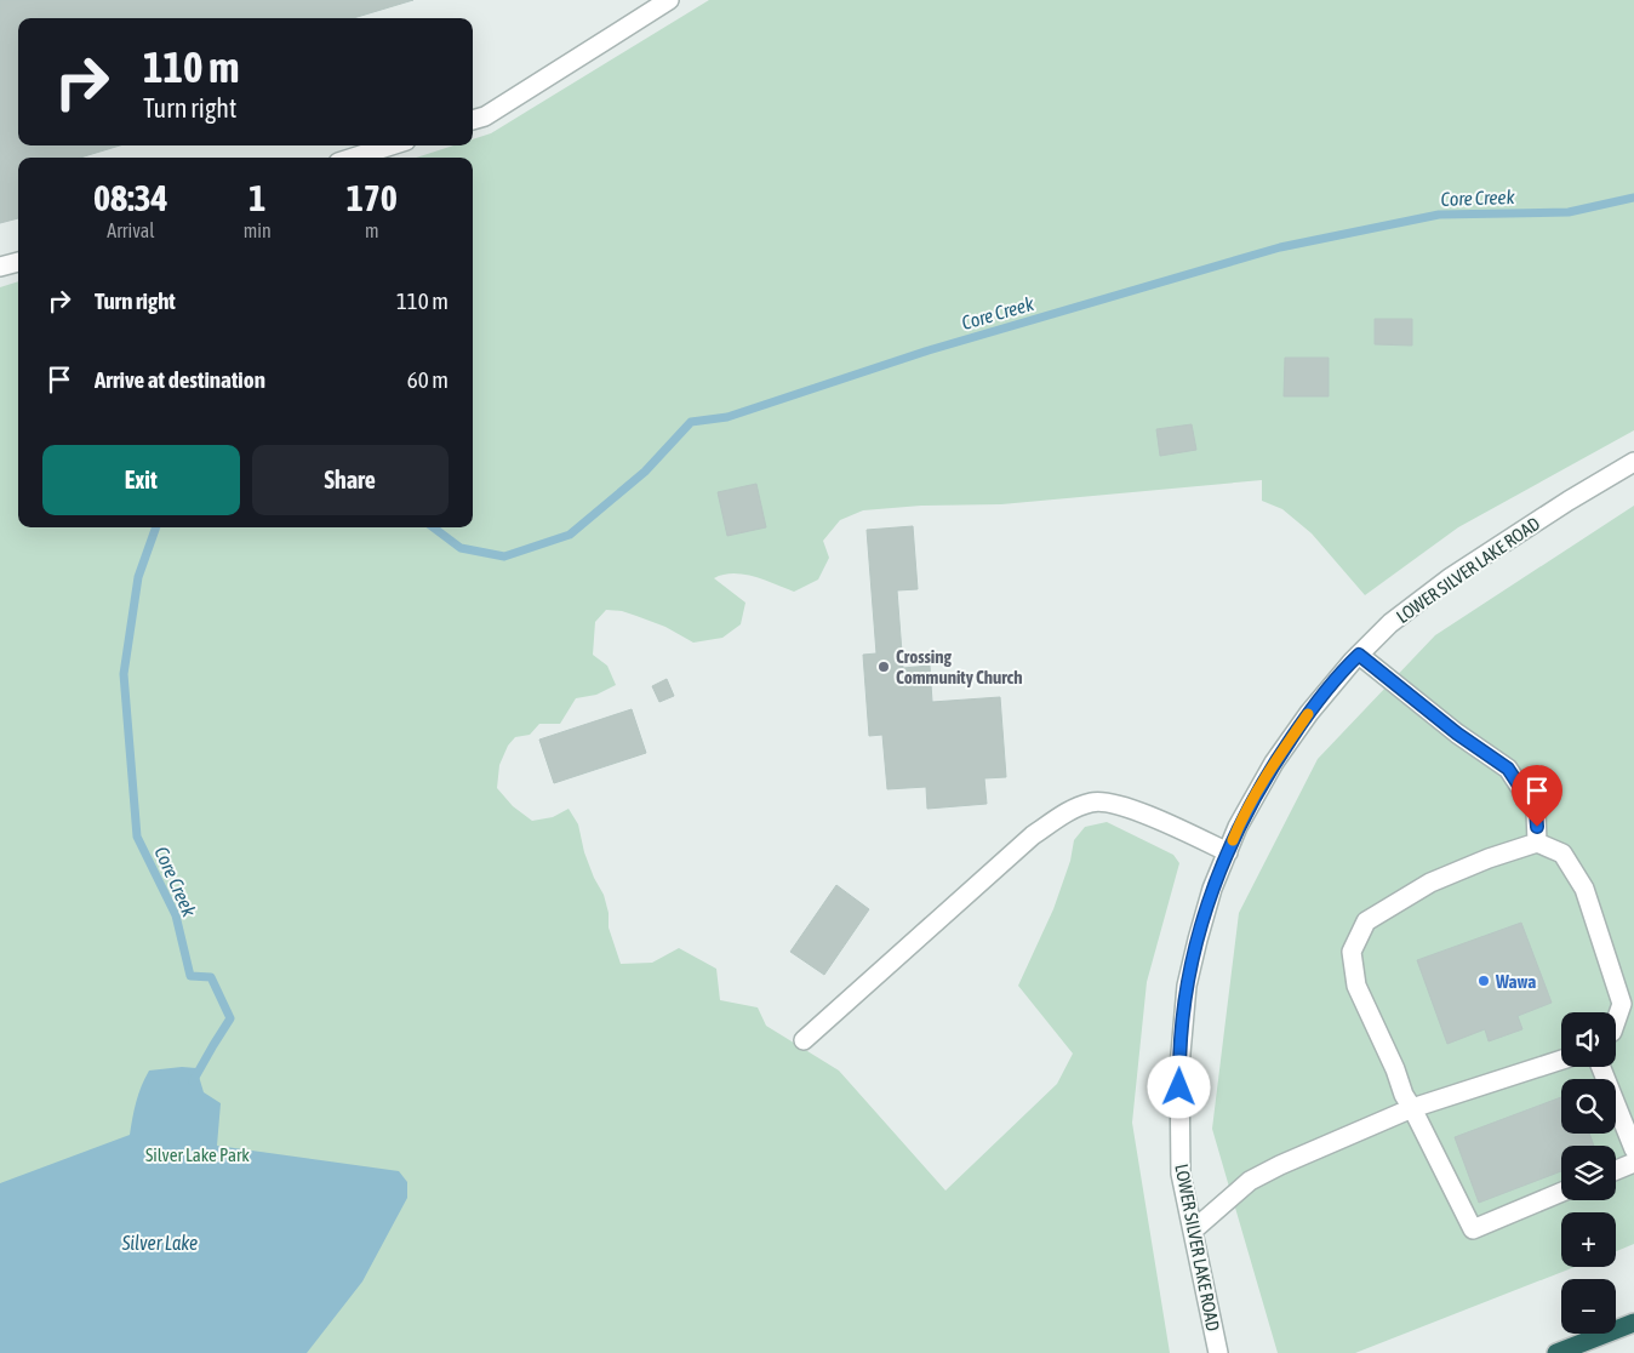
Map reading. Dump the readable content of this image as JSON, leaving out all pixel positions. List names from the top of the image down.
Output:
{
  "streets": {
    "street": ["LOWER SILVER LAKE ROAD"]
  },
  "water": ["Core Creek", "Silver Lake"],
  "parks": ["Silver Lake Park"],
  "places": ["Crossing Community Church", "Wawa"],
  "page": {
    "turn": ["110 m", "Turn right"],
    "eta": [
      "08:34",
      "Arrival",
      "1",
      "min",
      "170",
      "m"
    ],
    "list": [
      {
        "name": "Turn right",
        "value": "110 m"
      },
      {
        "name": "Arrive at destination",
        "value": "60 m"
      }
    ],
    "buttons": ["Exit", "Share"],
    "map_buttons": ["+", "−"]
  }
}
